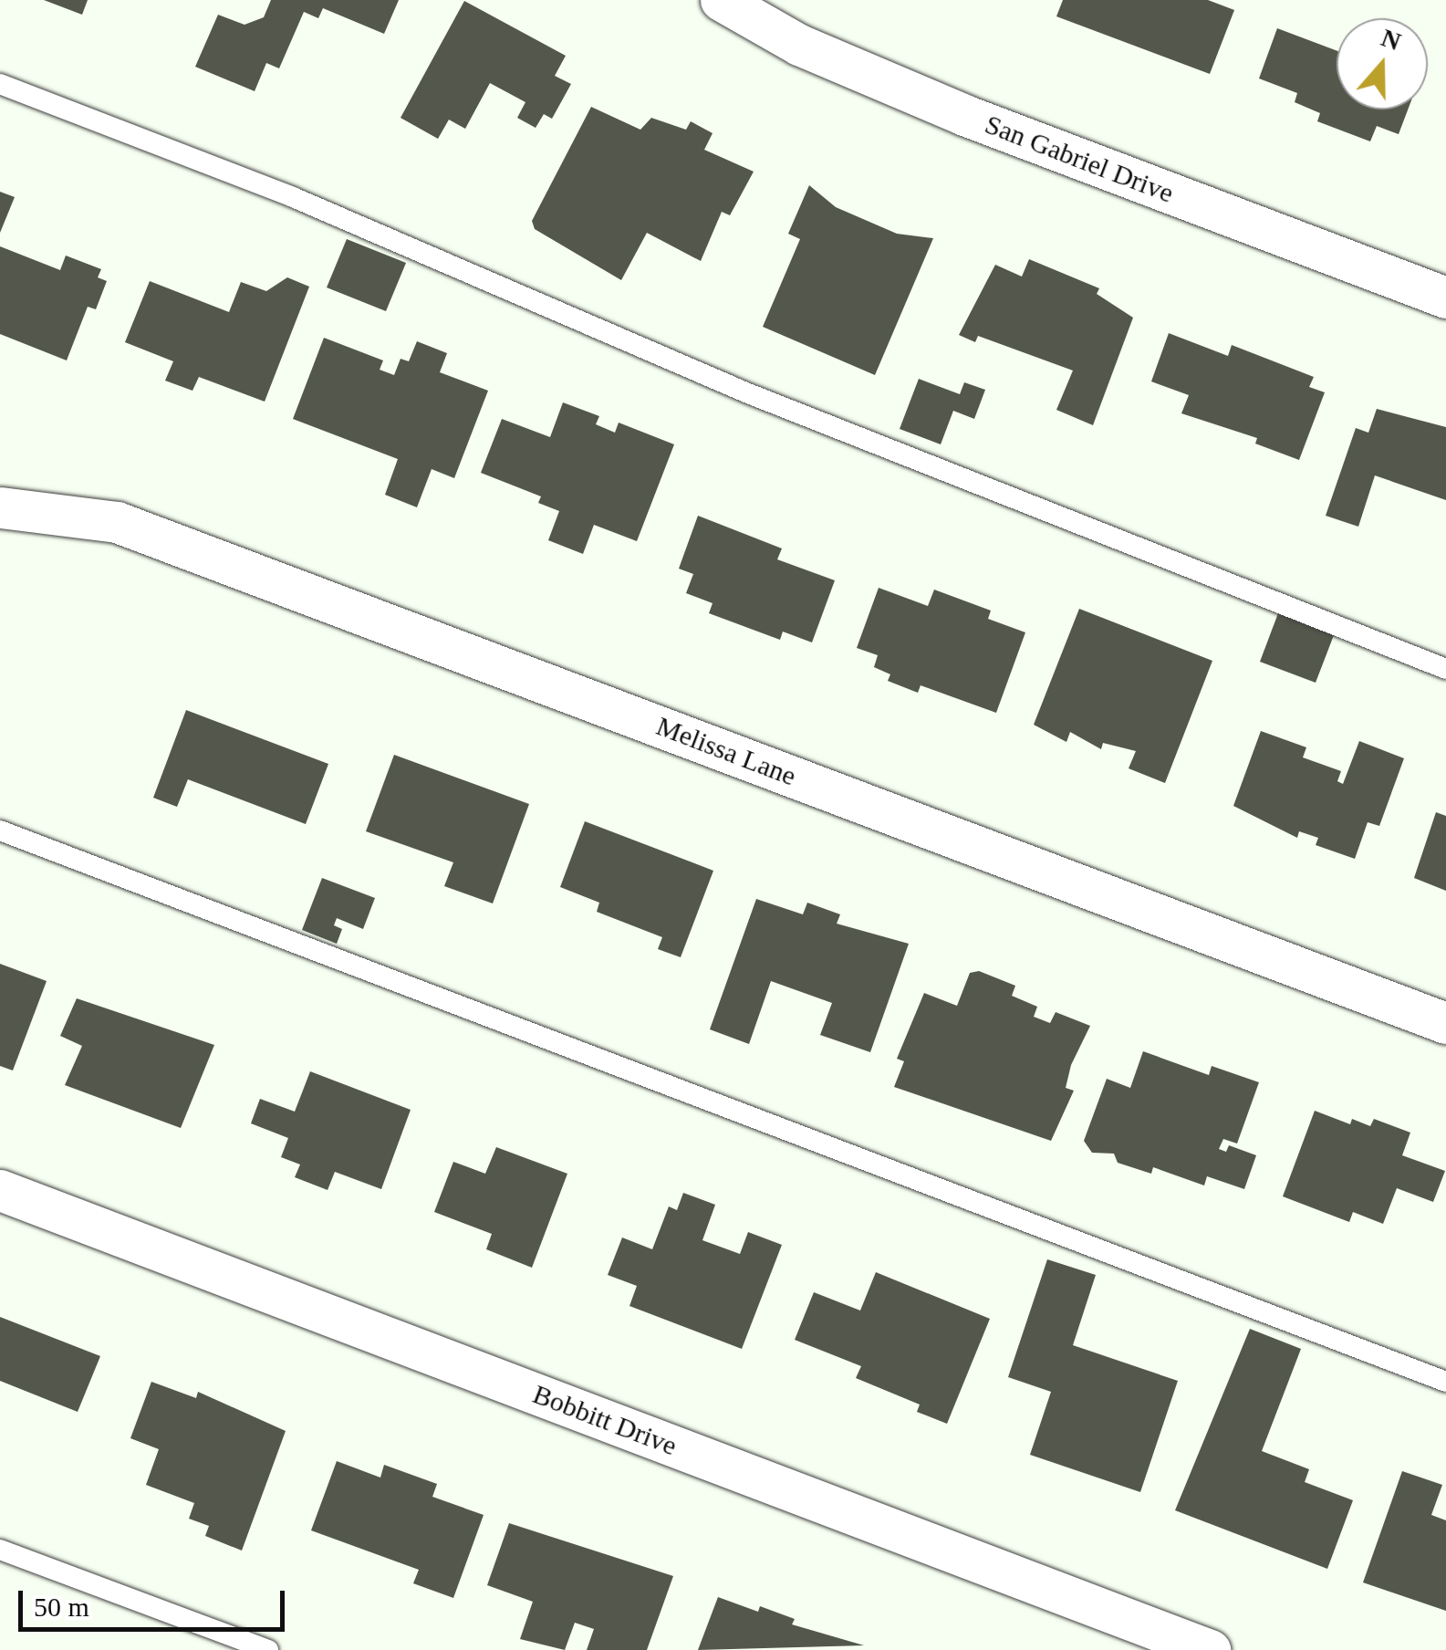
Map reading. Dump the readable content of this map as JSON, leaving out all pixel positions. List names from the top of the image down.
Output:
{
  "streets": {
    "street": ["San Gabriel Drive", "Melissa Lane", "Bobbitt Drive"]
  },
  "scale_bar": "50 m",
  "north": "top"
}
